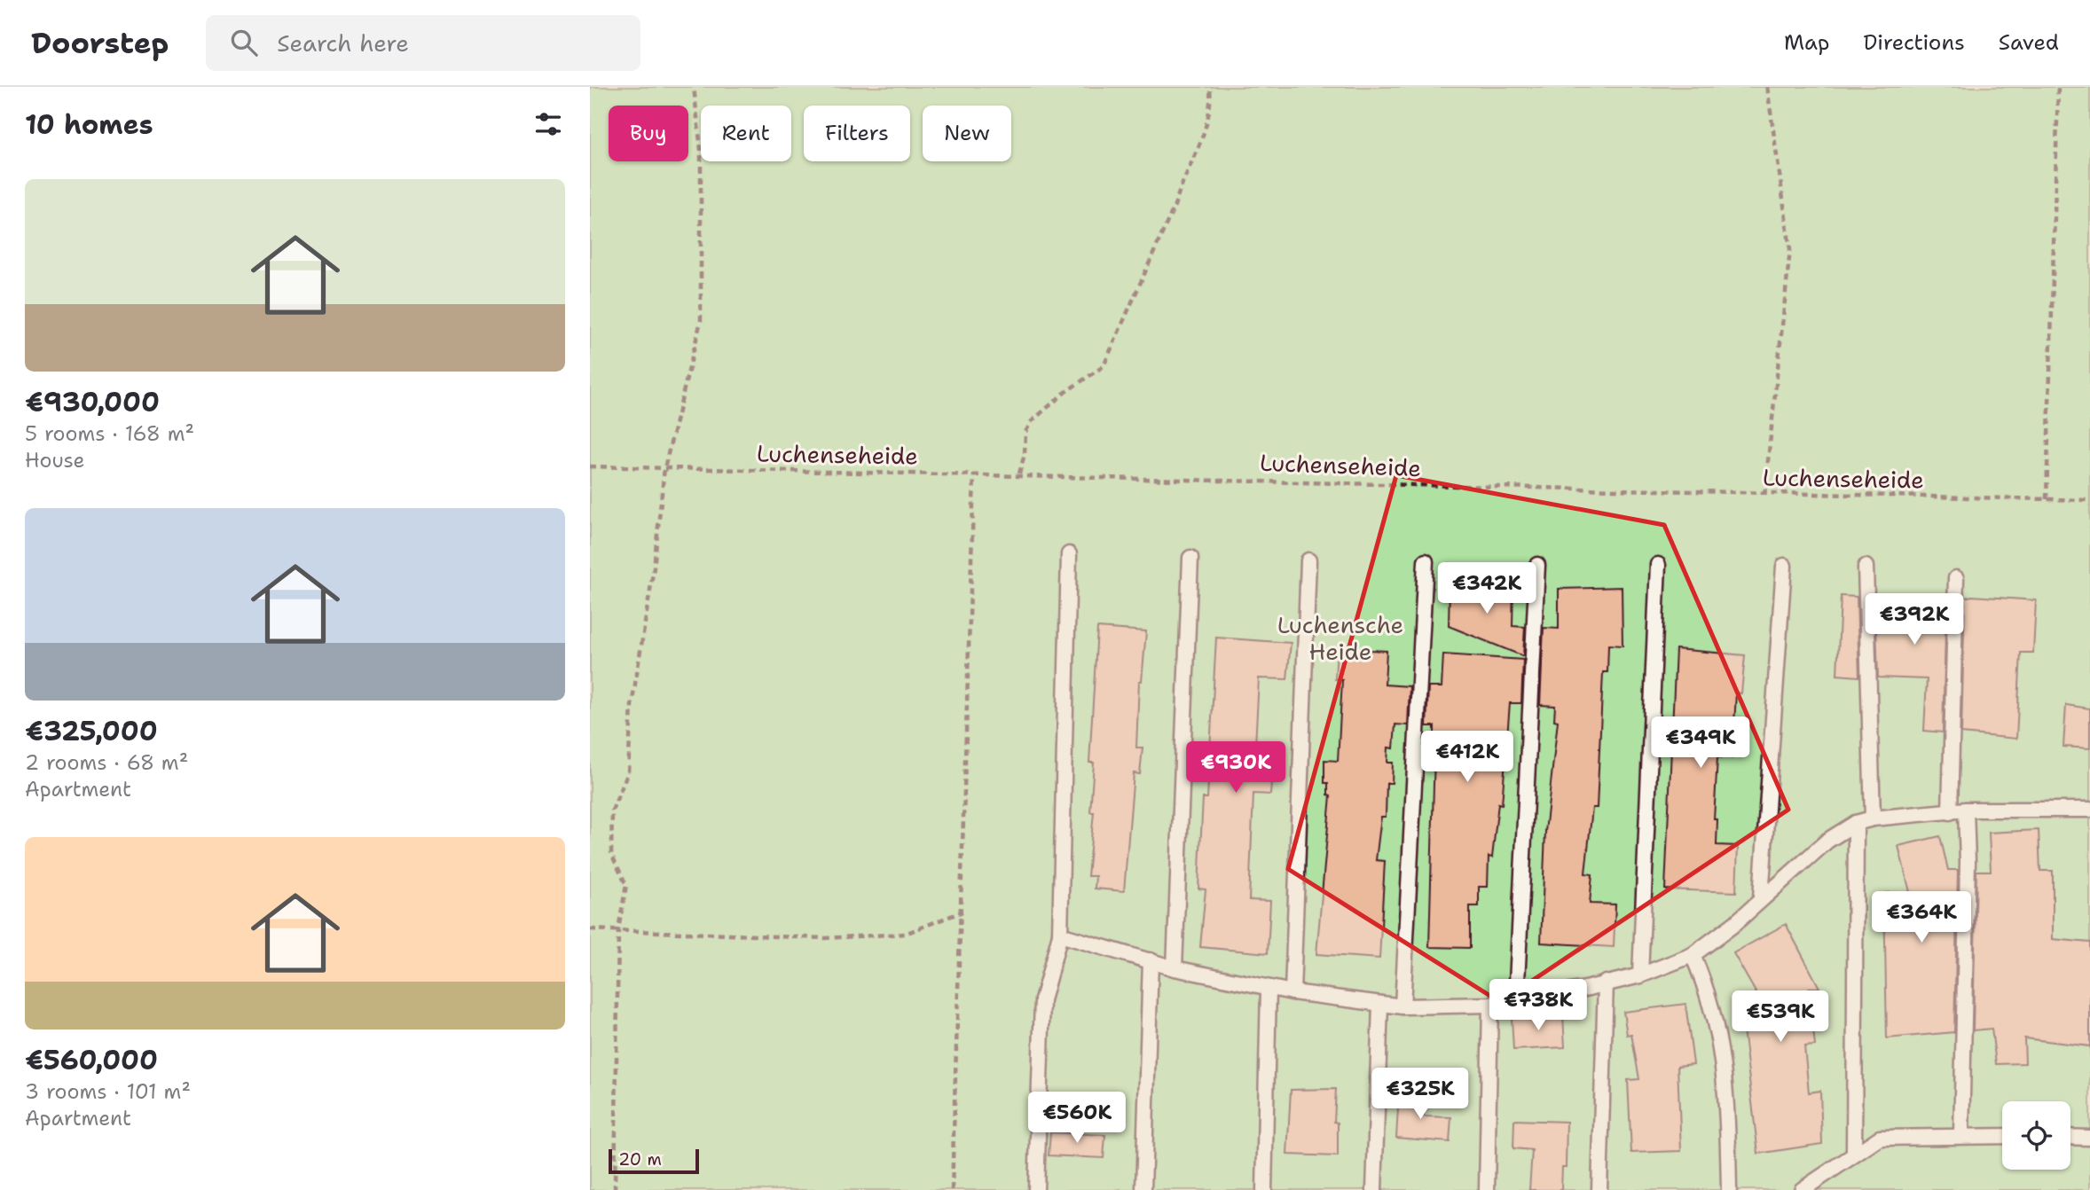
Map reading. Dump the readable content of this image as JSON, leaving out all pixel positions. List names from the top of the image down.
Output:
{
  "streets": {
    "path": ["Luchenseheide"]
  },
  "parks": ["Luchensche Heide"],
  "scale_bar": "20 m",
  "page": {
    "header": "Doorstep",
    "search": "Search here",
    "nav": ["Map", "Directions", "Saved"],
    "heading": "10 homes",
    "chip": [
      "Buy",
      "Rent",
      "Filters",
      "New"
    ],
    "list": [
      {
        "name": "€930,000",
        "note": "5 rooms · 168 m² · House"
      },
      {
        "name": "€325,000",
        "note": "2 rooms · 68 m² · Apartment"
      },
      {
        "name": "€560,000",
        "note": "3 rooms · 101 m² · Apartment"
      }
    ],
    "price": [
      "€342K",
      "€392K",
      "€349K",
      "€412K",
      "€930K",
      "€364K",
      "€738K",
      "€539K",
      "€325K",
      "€560K"
    ],
    "scale": "20 m"
  }
}
